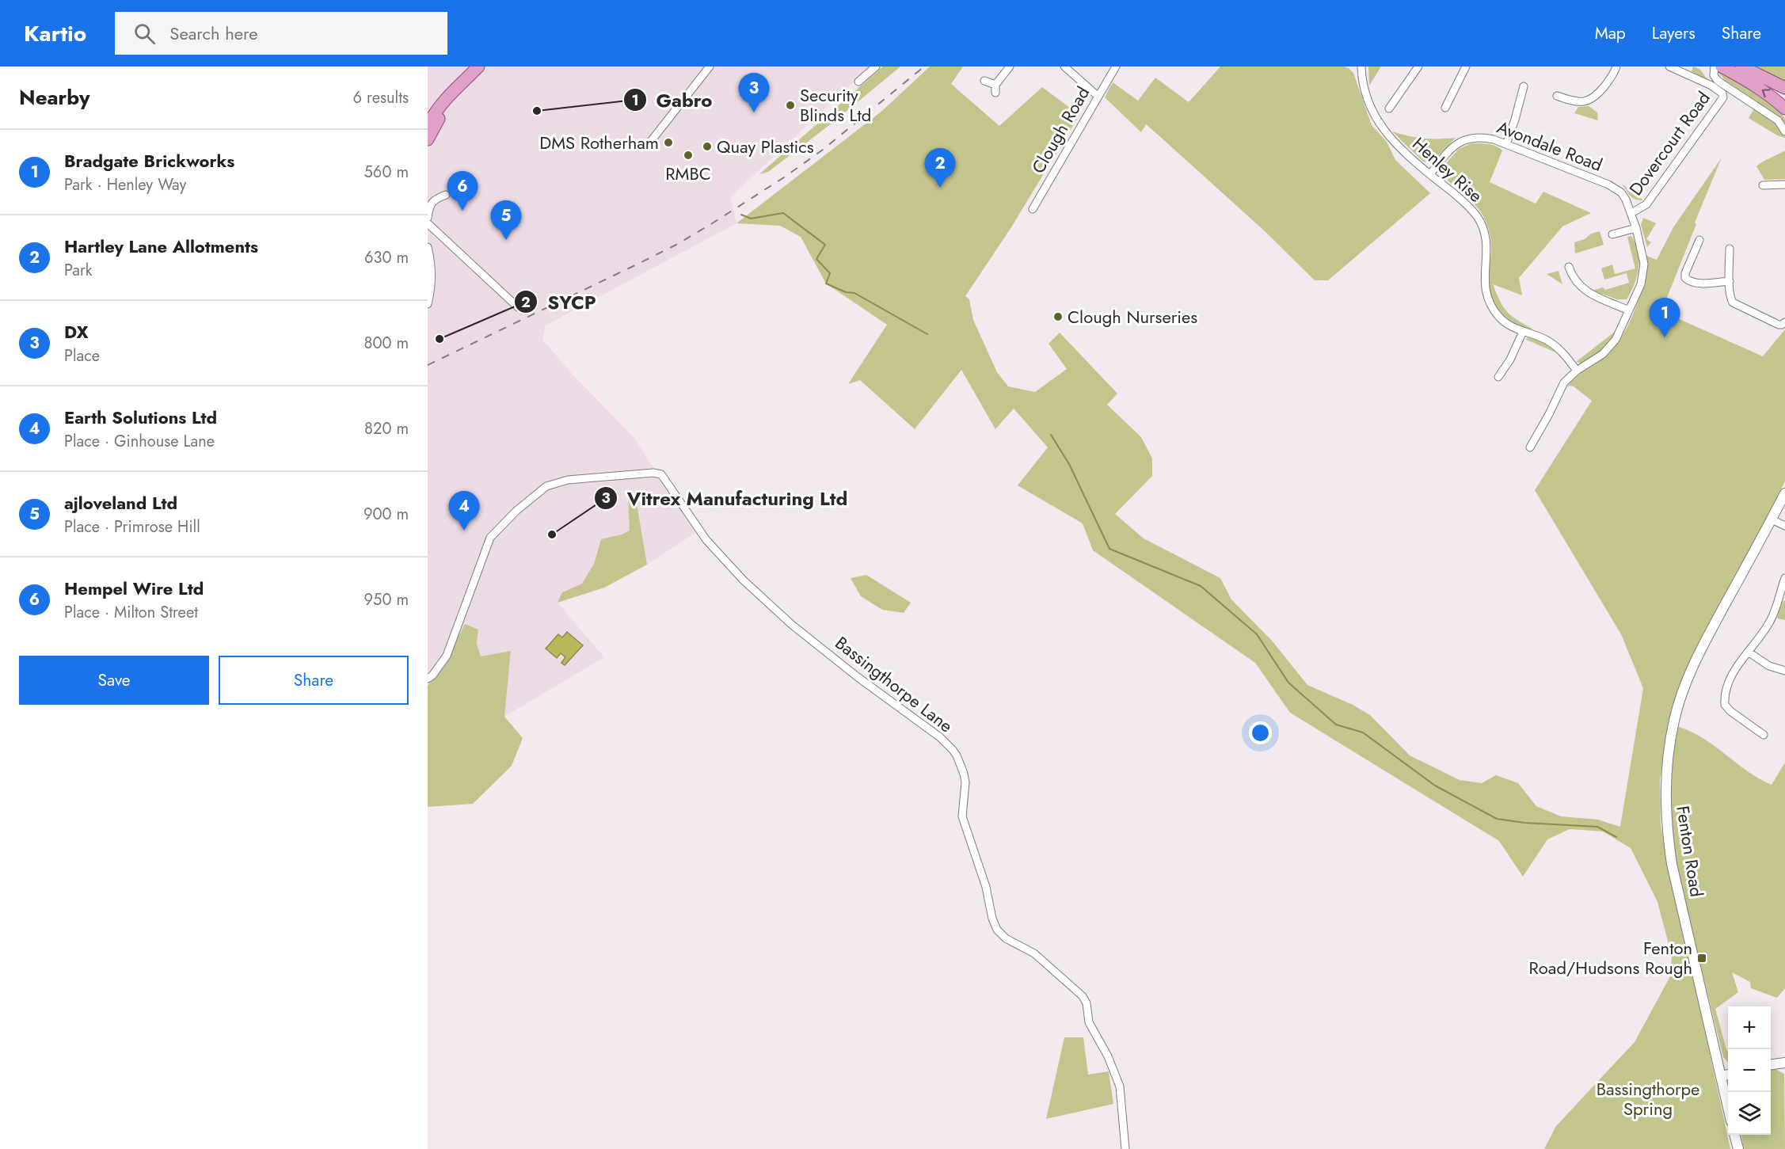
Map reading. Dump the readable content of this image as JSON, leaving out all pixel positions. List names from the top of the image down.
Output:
{
  "streets": {
    "street": [
      "Clough Road",
      "Dovercourt Road",
      "Avondale Road",
      "Henley Rise",
      "Bassingthorpe Lane",
      "Fenton Road"
    ]
  },
  "crossings": [
    ["Dovercourt Road", "Avondale Road"],
    ["Avondale Road", "Henley Rise"]
  ],
  "parks": ["Bassingthorpe Spring"],
  "places": {
    "other": [
      "Security Blinds Ltd",
      "Gabro",
      "DMS Rotherham",
      "Quay Plastics",
      "RMBC",
      "Clough Nurseries",
      "SYCP",
      "Vitrex Manufacturing Ltd"
    ],
    "transit": ["Fenton Road/Hudsons Rough"]
  },
  "page": {
    "header": "Kartio",
    "search": "Search here",
    "nav": ["Map", "Layers", "Share"],
    "heading": ["Nearby", "6 results"],
    "pins": [
      "3",
      "2",
      "6",
      "5",
      "1",
      "4"
    ],
    "list": [
      {
        "mark": "1",
        "name": "Bradgate Brickworks",
        "note": "Park · Henley Way",
        "value": "560 m"
      },
      {
        "mark": "2",
        "name": "Hartley Lane Allotments",
        "note": "Park",
        "value": "630 m"
      },
      {
        "mark": "3",
        "name": "DX",
        "note": "Place",
        "value": "800 m"
      },
      {
        "mark": "4",
        "name": "Earth Solutions Ltd",
        "note": "Place · Ginhouse Lane",
        "value": "820 m"
      },
      {
        "mark": "5",
        "name": "ajloveland Ltd",
        "note": "Place · Primrose Hill",
        "value": "900 m"
      },
      {
        "mark": "6",
        "name": "Hempel Wire Ltd",
        "note": "Place · Milton Street",
        "value": "950 m"
      }
    ],
    "buttons": ["Save", "Share"],
    "map_buttons": ["+", "−"]
  }
}
